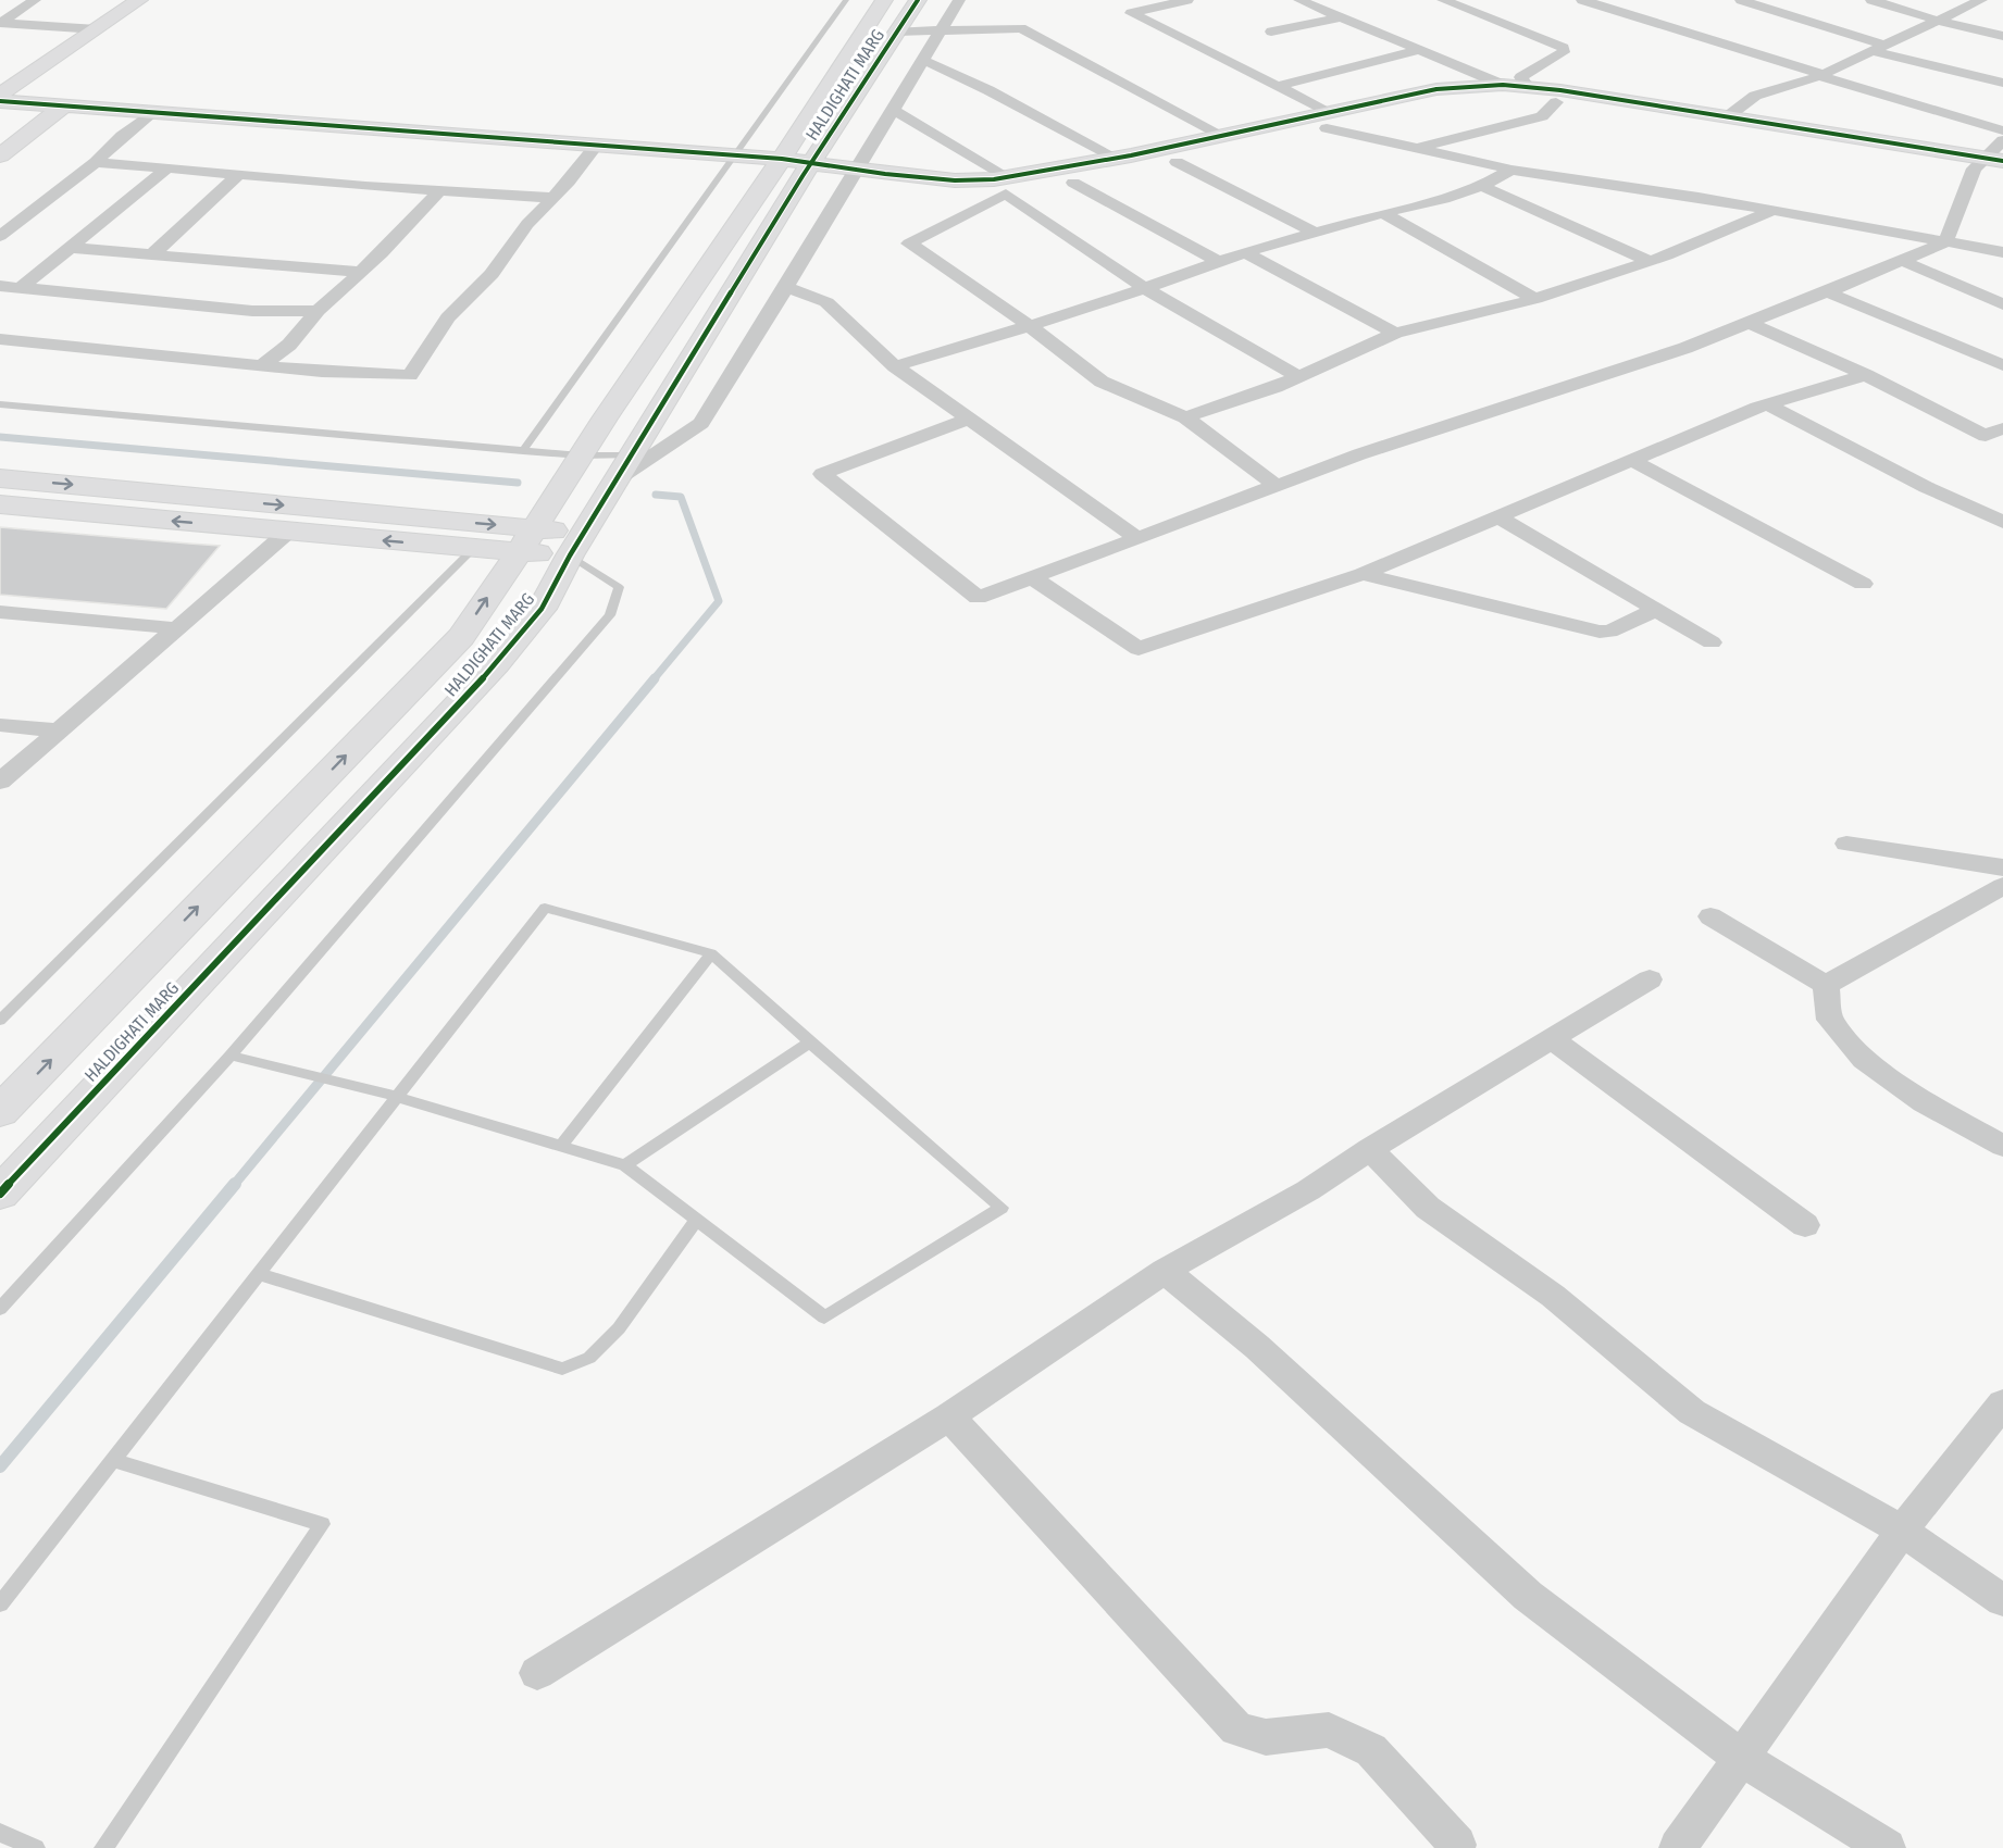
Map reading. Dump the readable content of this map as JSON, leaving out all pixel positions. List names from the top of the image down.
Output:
{
  "streets": {
    "street": ["HALDIGHATI MARG"]
  }
}
